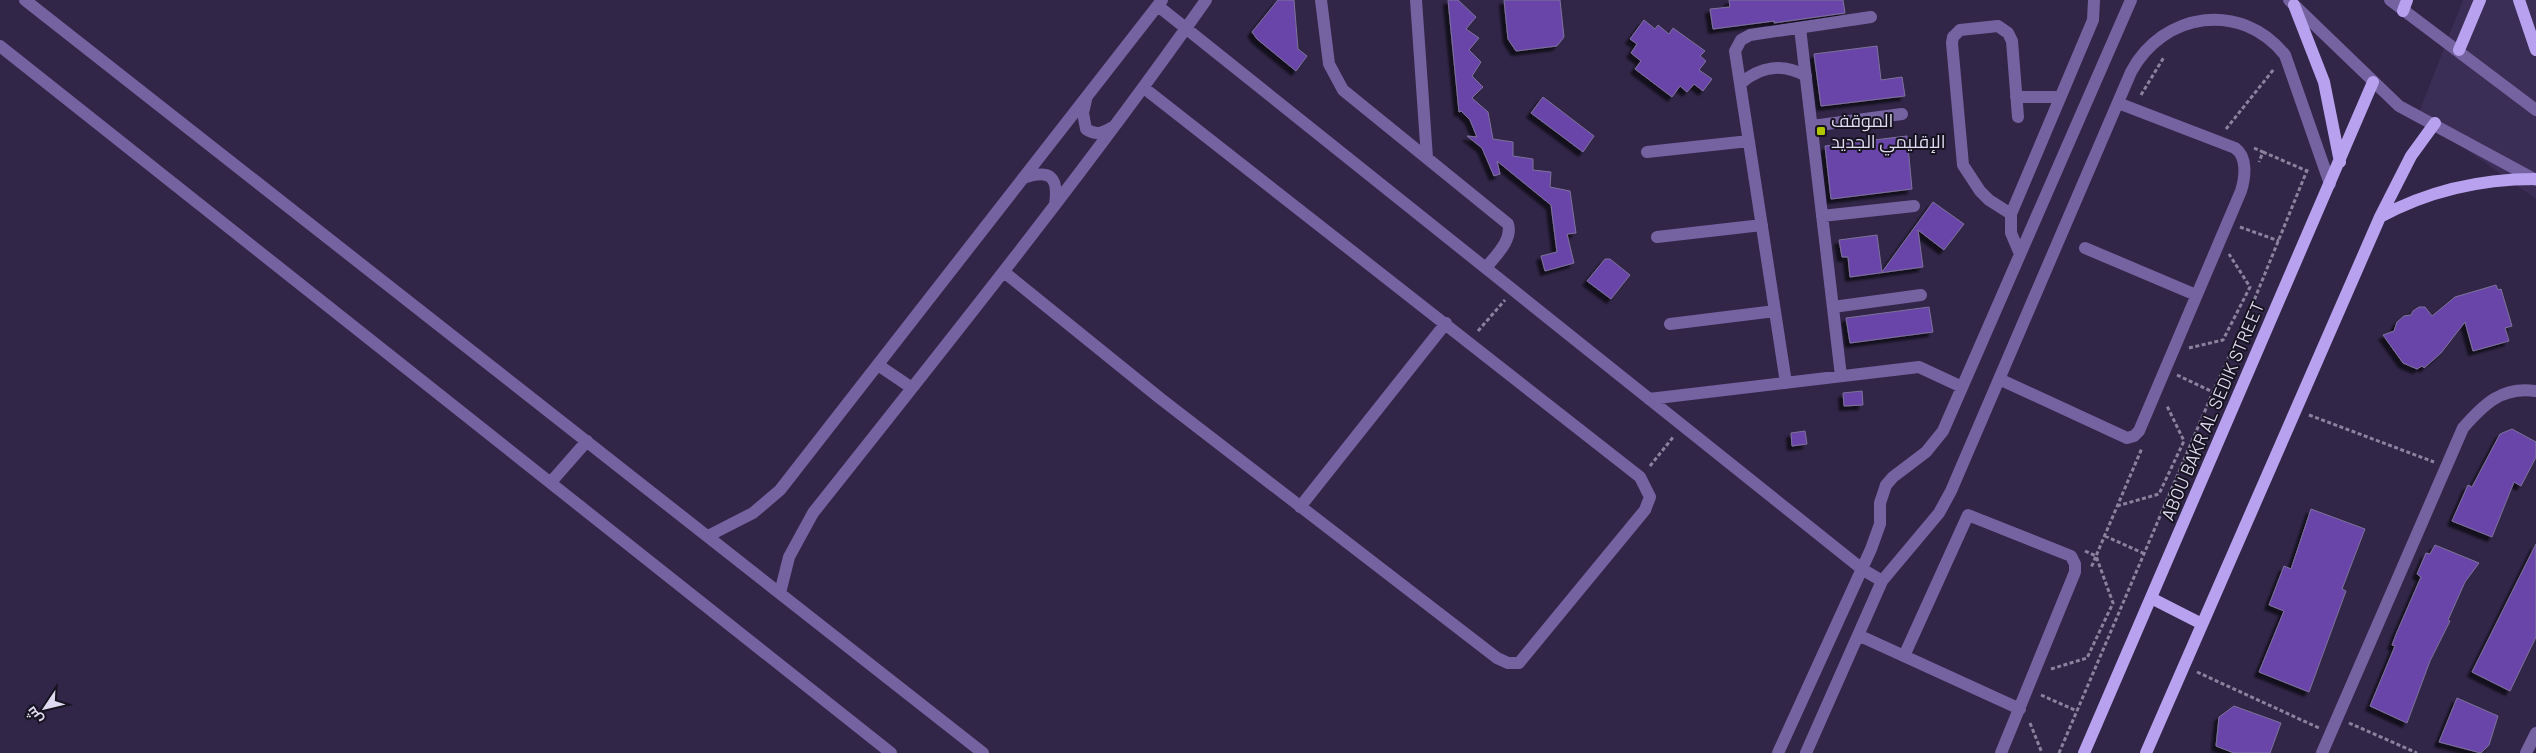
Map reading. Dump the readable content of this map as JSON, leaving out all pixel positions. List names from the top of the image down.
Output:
{
  "streets": {
    "main road": ["ABOU BAKR AL SEDIK STREET"]
  },
  "places": {
    "transit": ["الموقف الإقليمي الجديد"]
  },
  "north": "bottom left"
}
